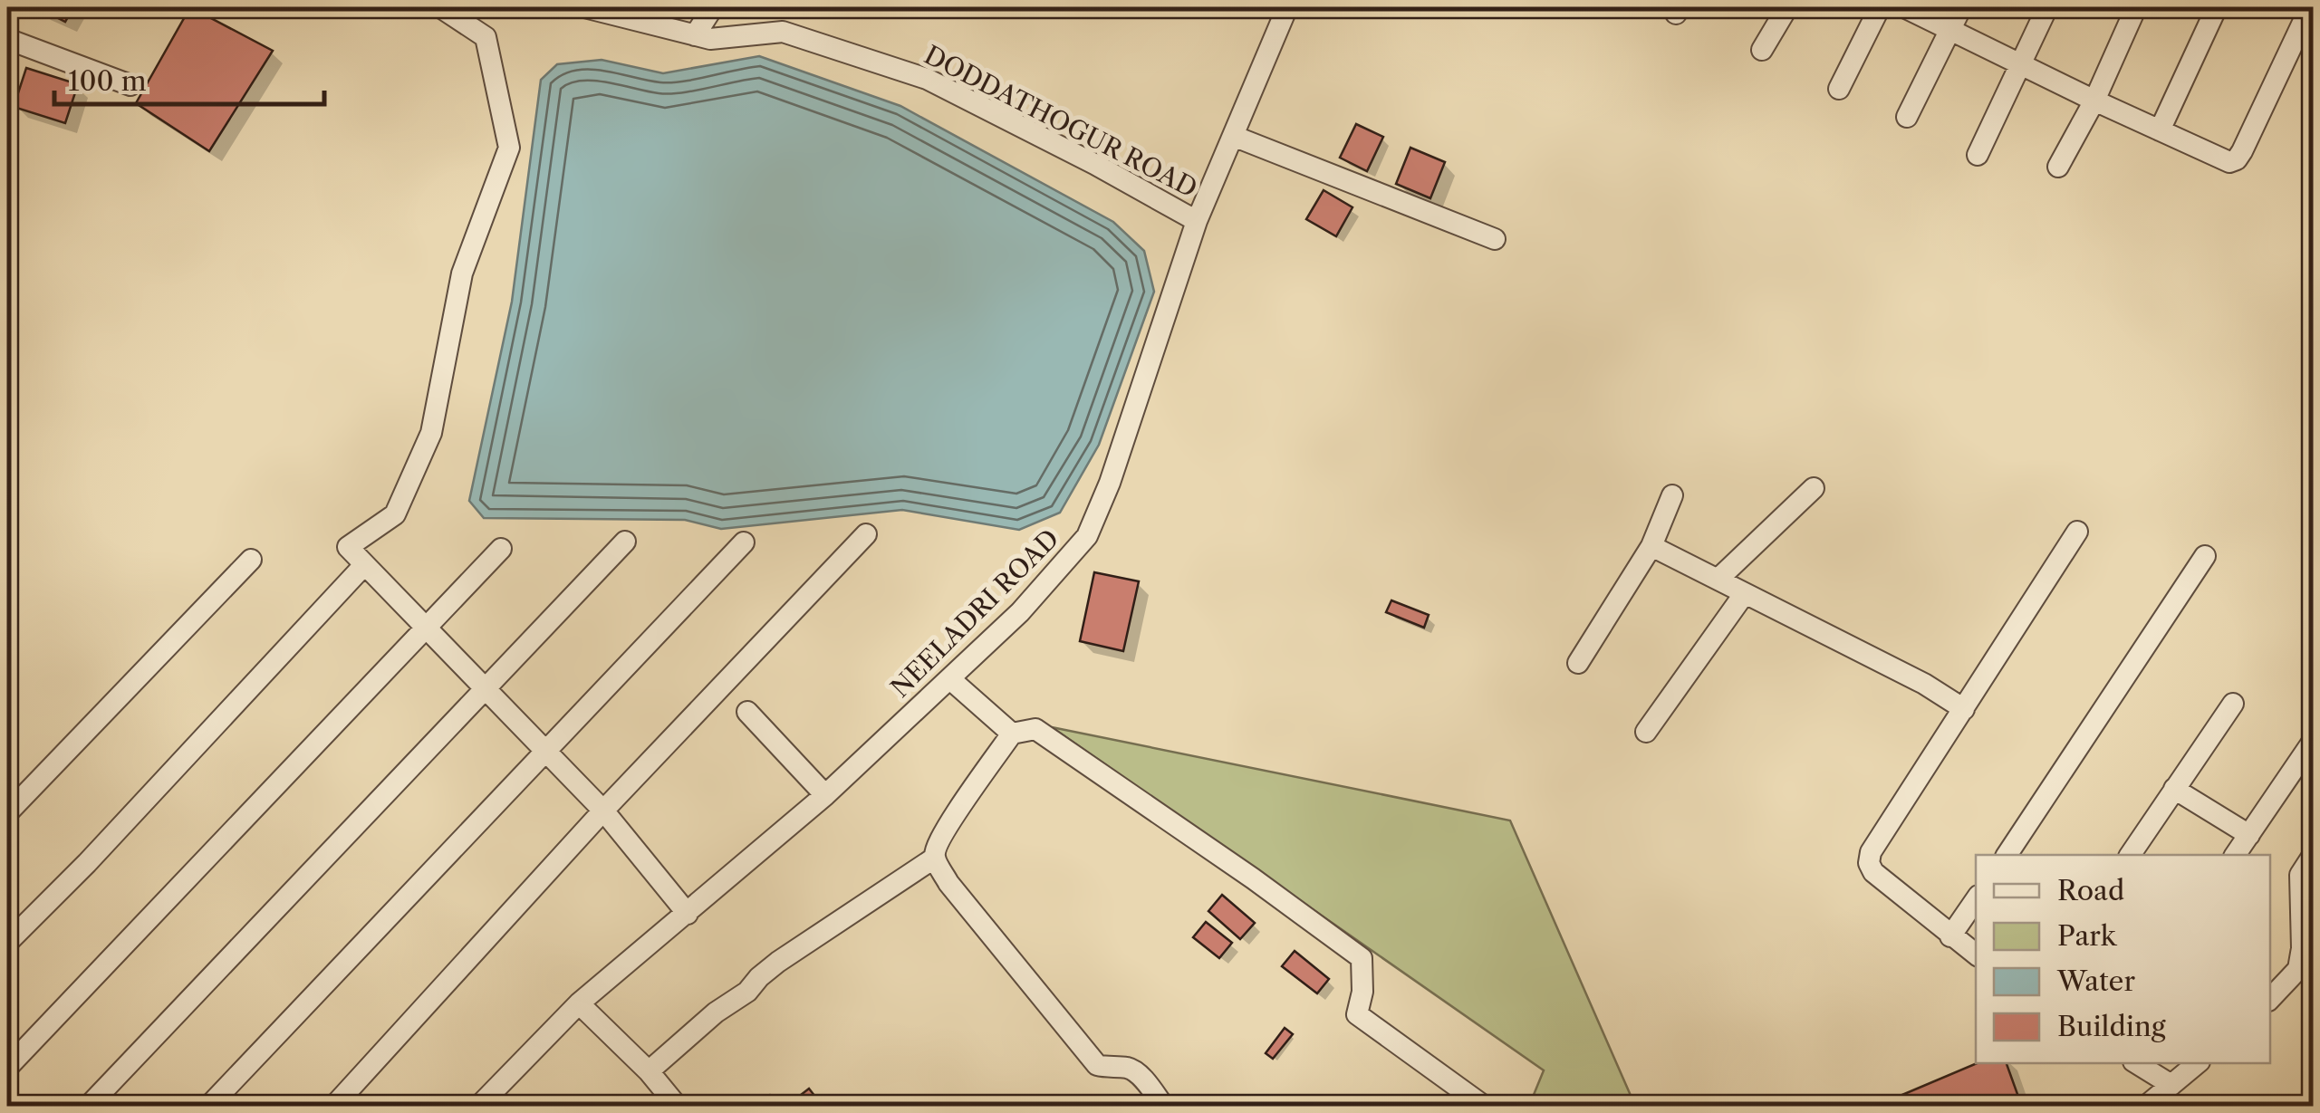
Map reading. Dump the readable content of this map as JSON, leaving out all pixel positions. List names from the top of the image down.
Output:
{
  "streets": {
    "street": ["DODDATHOGUR ROAD", "NEELADRI ROAD"]
  },
  "crossings": [
    ["DODDATHOGUR ROAD", "NEELADRI ROAD"]
  ],
  "legend": [
    "Road",
    "Park",
    "Water",
    "Building"
  ],
  "scale_bar": "100 m"
}
